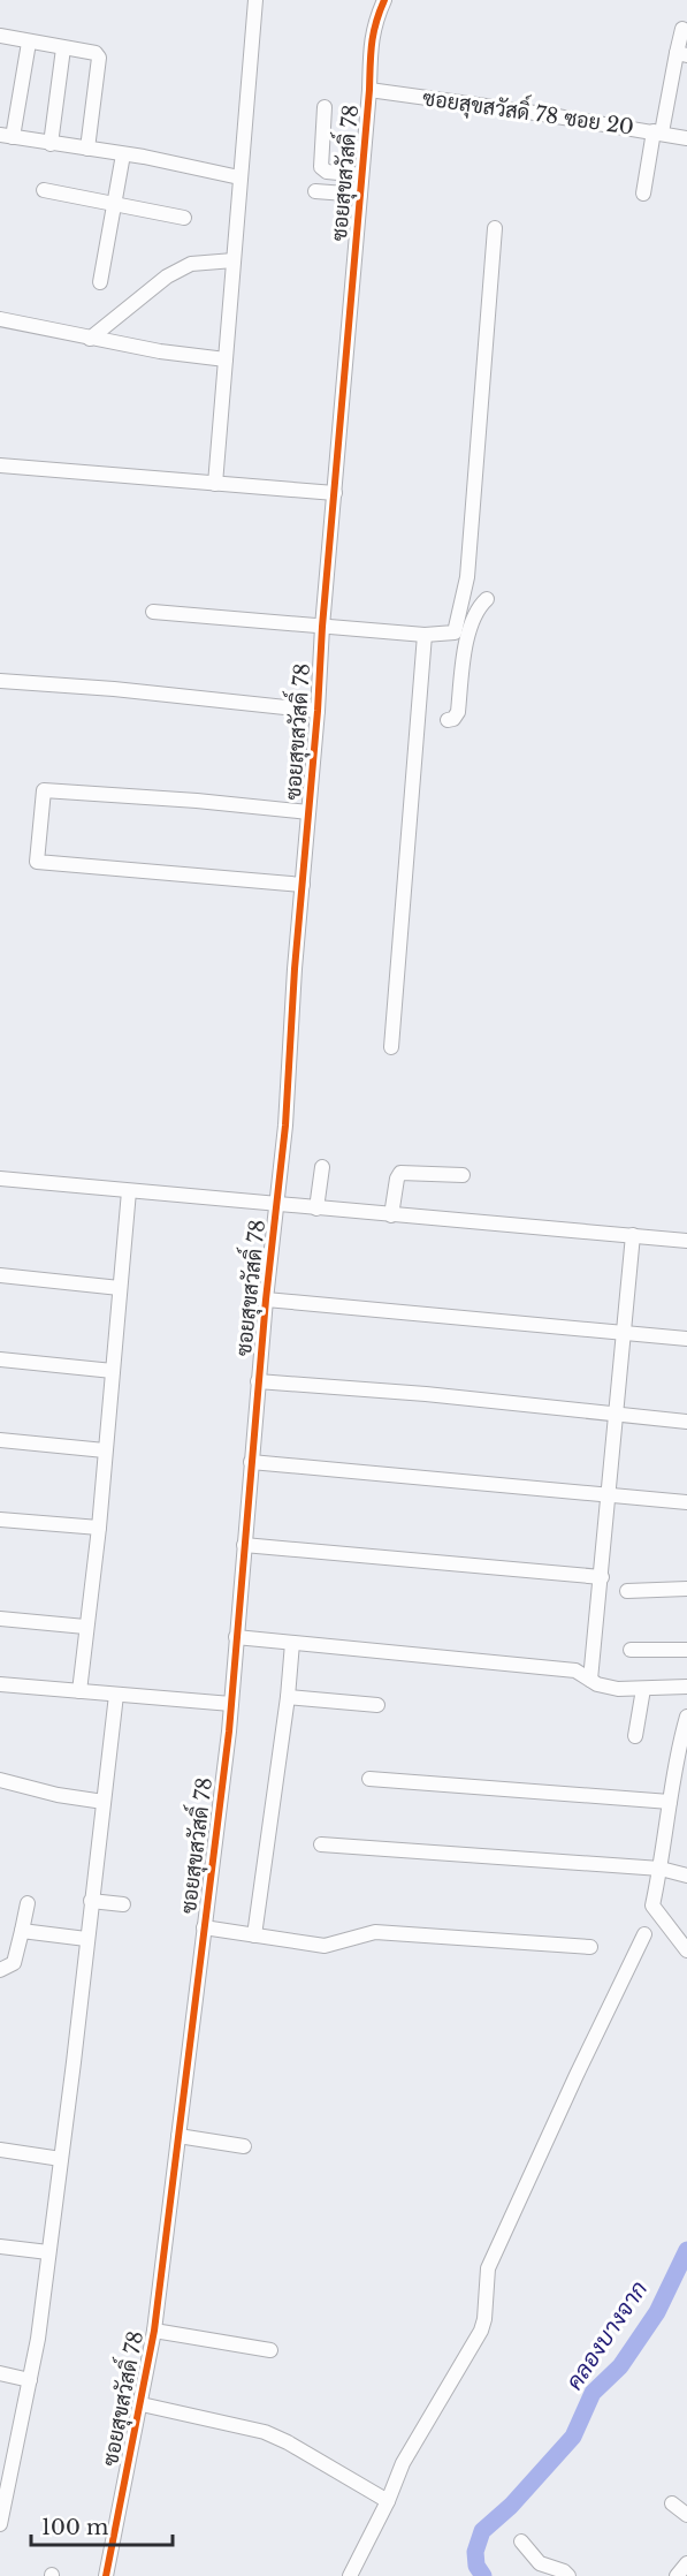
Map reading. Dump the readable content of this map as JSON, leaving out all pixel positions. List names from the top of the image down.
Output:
{
  "streets": {
    "street": ["ซอยสุขสวัสดิ์ 78 ซอย 20", "ซอยสุขสวัสดิ์ 78"]
  },
  "crossings": [
    ["ซอยสุขสวัสดิ์ 78 ซอย 20", "ซอยสุขสวัสดิ์ 78"]
  ],
  "water": ["คลองบางจาก"],
  "scale_bar": "100 m"
}
